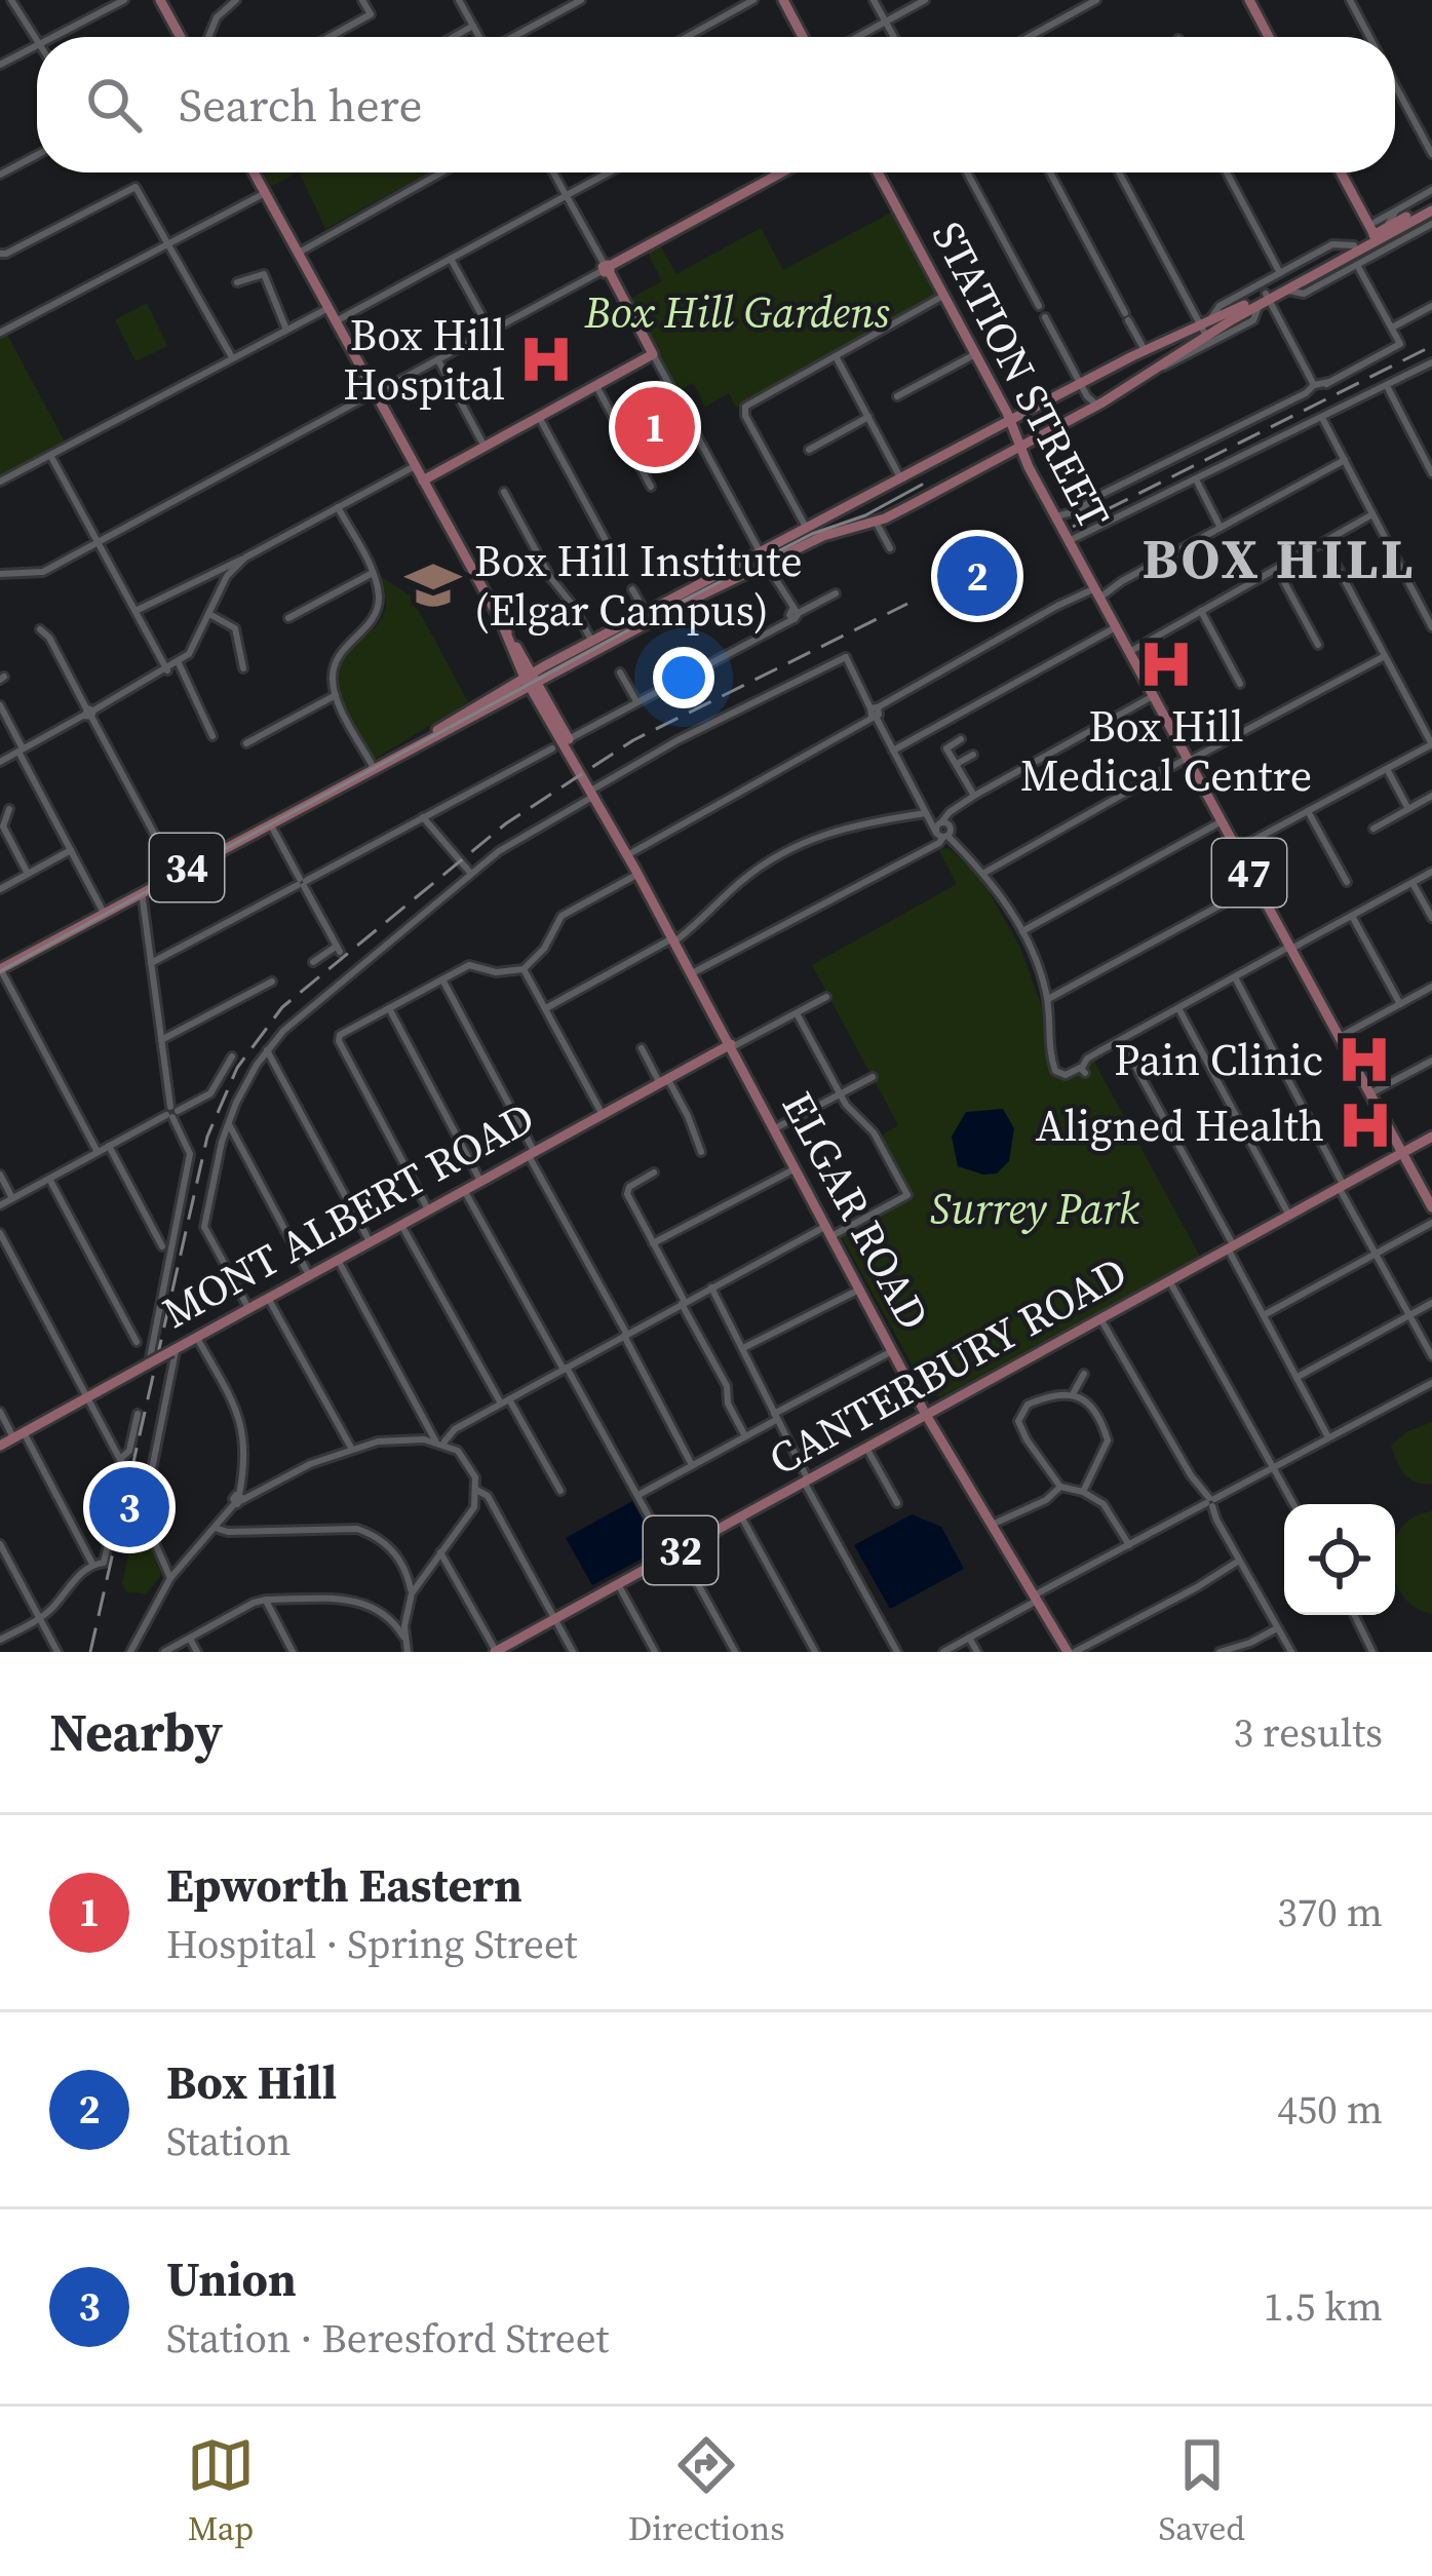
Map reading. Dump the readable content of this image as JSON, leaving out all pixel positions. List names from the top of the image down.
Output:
{
  "streets": {
    "main road": [
      "STATION STREET",
      "34",
      "47",
      "ELGAR ROAD",
      "MONT ALBERT ROAD",
      "CANTERBURY ROAD",
      "32"
    ]
  },
  "crossings": [
    ["STATION STREET", "34"],
    ["STATION STREET", "CANTERBURY ROAD"],
    ["34", "ELGAR ROAD"],
    ["ELGAR ROAD", "MONT ALBERT ROAD"],
    ["ELGAR ROAD", "CANTERBURY ROAD"]
  ],
  "districts": ["BOX HILL"],
  "parks": ["Box Hill Gardens", "Surrey Park"],
  "places": {
    "hospital": [
      "Box Hill Hospital",
      "Box Hill Medical Centre",
      "Pain Clinic",
      "Aligned Health"
    ],
    "school or university": ["Box Hill Institute (Elgar Campus)"]
  },
  "page": {
    "search": "Search here",
    "pins": ["1", "2", "3"],
    "heading": ["Nearby", "3 results"],
    "list": [
      {
        "mark": "1",
        "name": "Epworth Eastern",
        "note": "Hospital · Spring Street",
        "value": "370 m"
      },
      {
        "mark": "2",
        "name": "Box Hill",
        "note": "Station",
        "value": "450 m"
      },
      {
        "mark": "3",
        "name": "Union",
        "note": "Station · Beresford Street",
        "value": "1.5 km"
      }
    ],
    "nav": ["Map", "Directions", "Saved"]
  }
}
